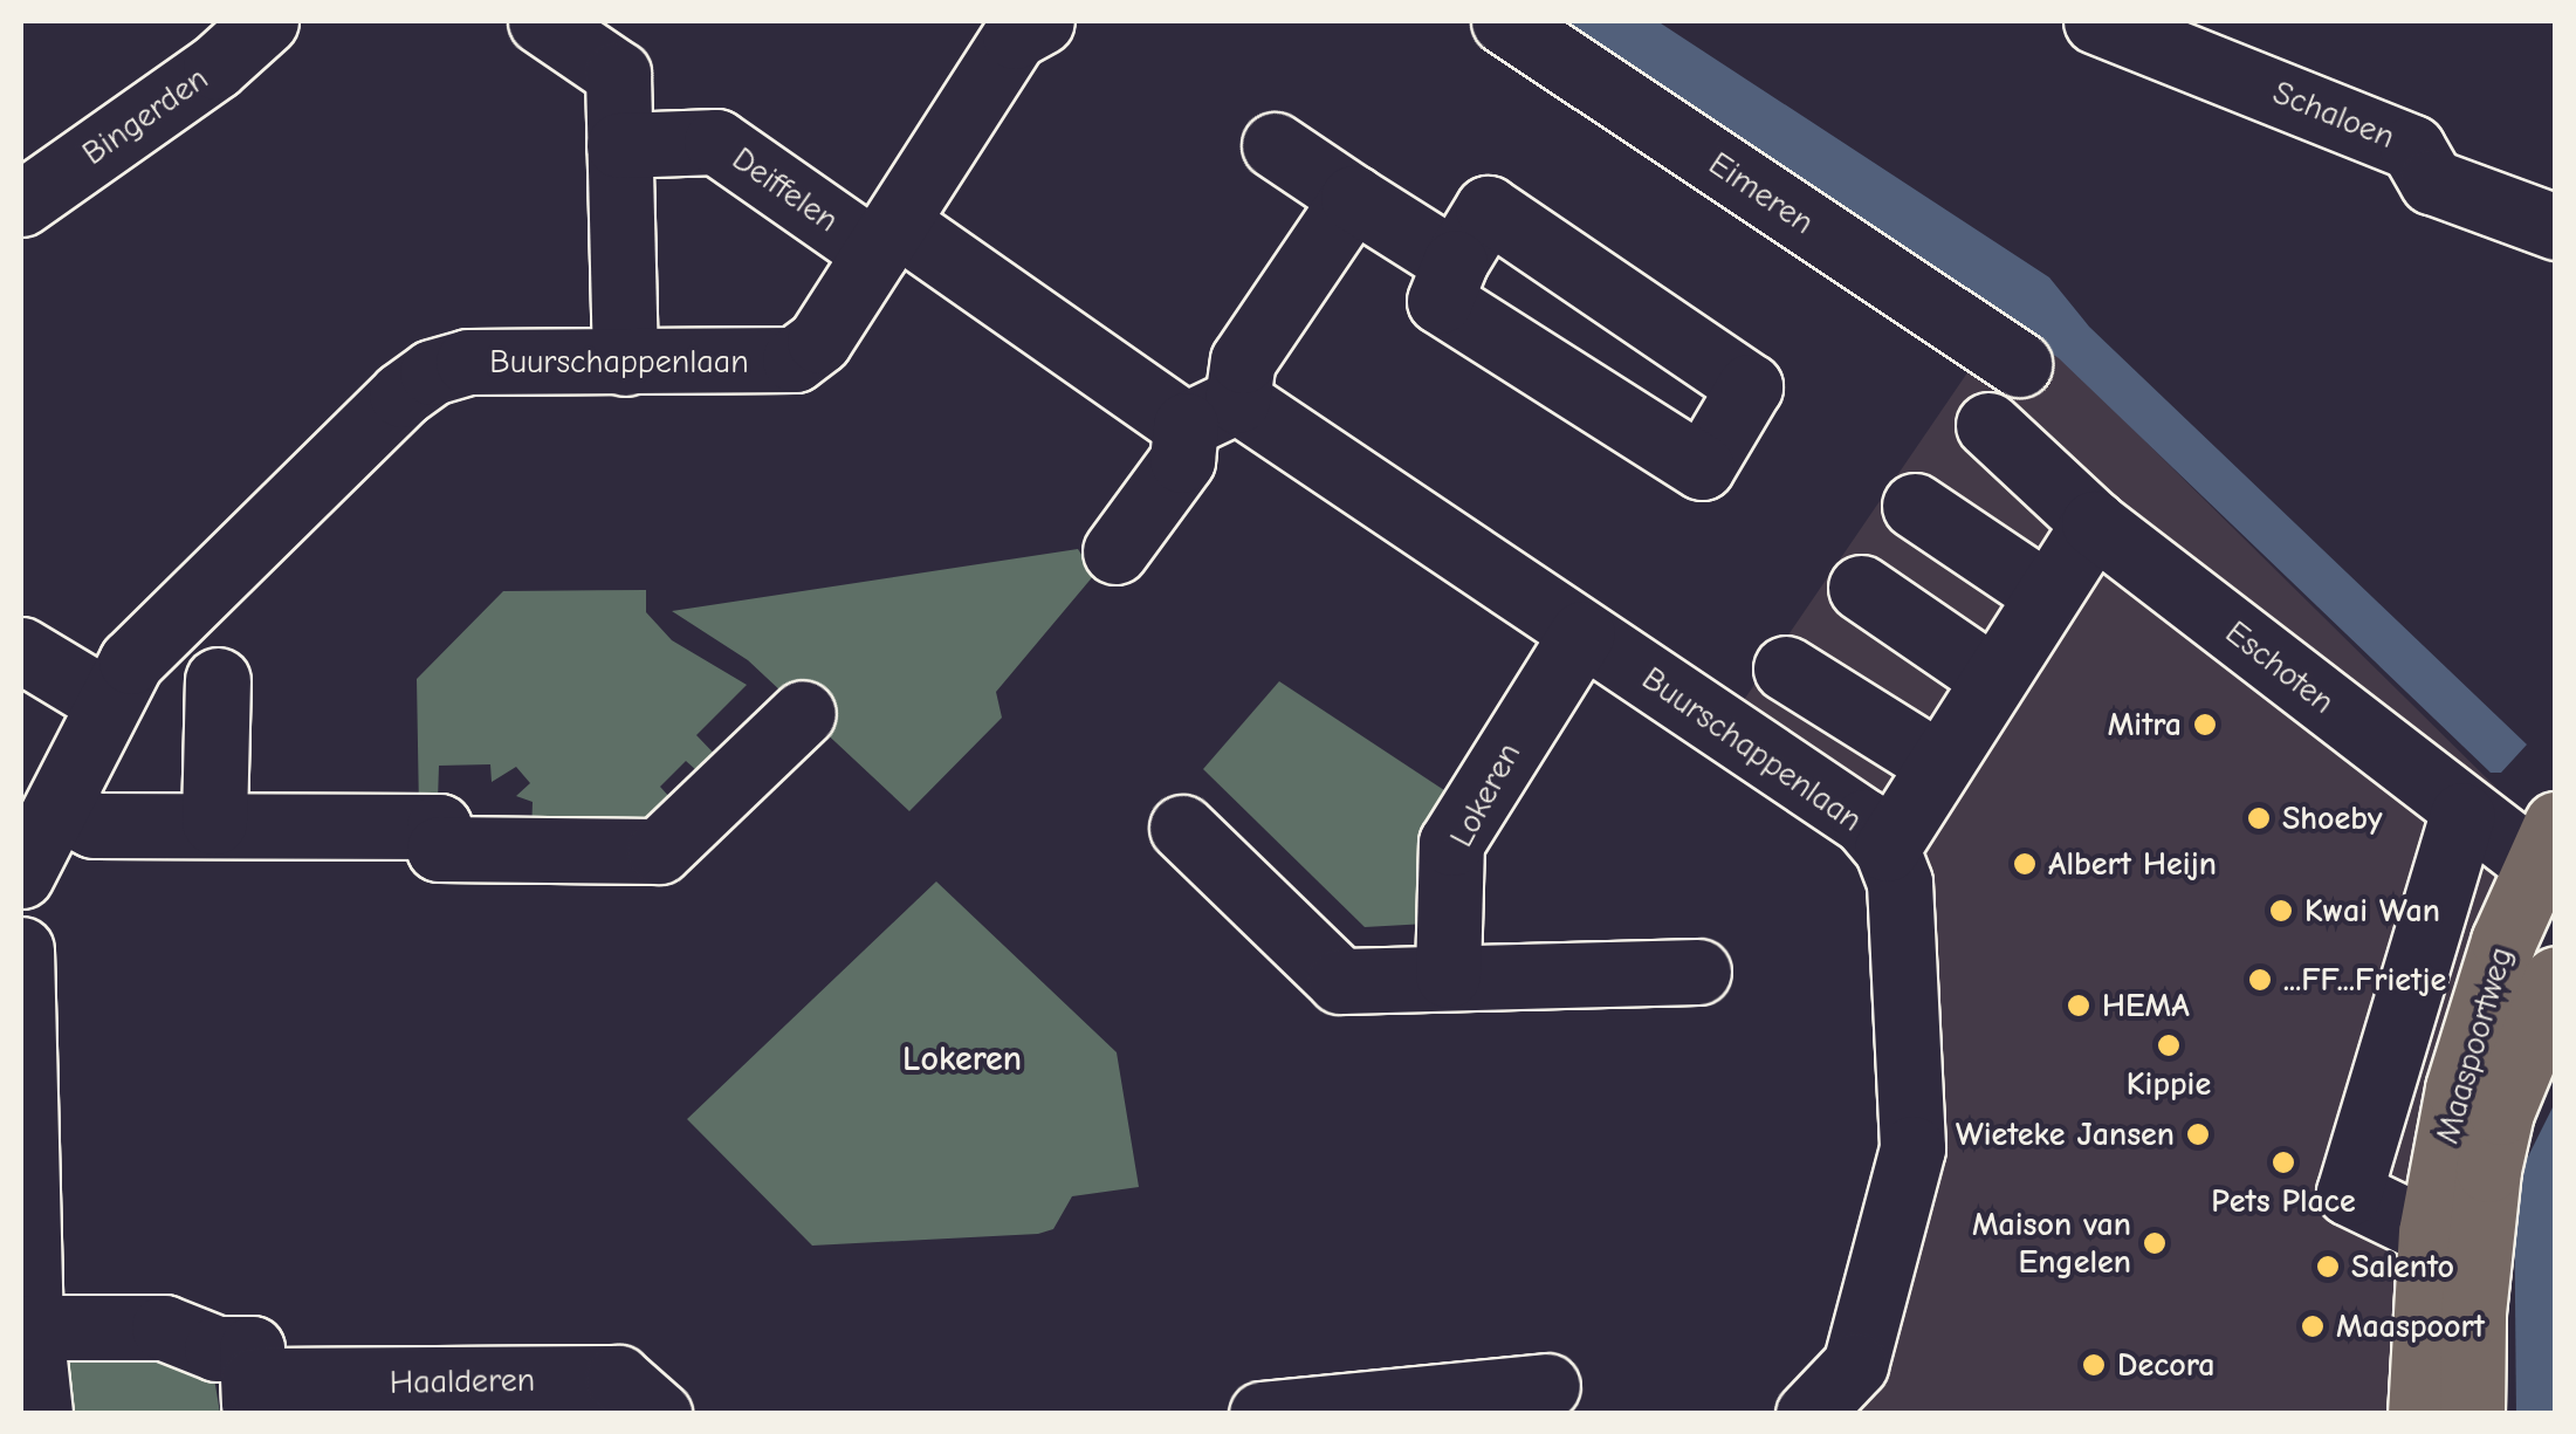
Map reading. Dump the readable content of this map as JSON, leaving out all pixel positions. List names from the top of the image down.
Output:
{
  "streets": {
    "main road": ["Maaspoortweg"],
    "street": [
      "Schaloen",
      "Bingerden",
      "Deiffelen",
      "Eimeren",
      "Buurschappenlaan",
      "Eschoten",
      "Lokeren",
      "Haalderen"
    ]
  },
  "crossings": [
    ["Deiffelen", "Buurschappenlaan"],
    ["Buurschappenlaan", "Lokeren"],
    ["Eschoten", "Maaspoortweg"]
  ],
  "districts": ["Lokeren"],
  "places": [
    "Mitra",
    "Shoeby",
    "Albert Heijn",
    "Kwai Wan",
    "...FF...Frietje",
    "HEMA",
    "Kippie",
    "Wieteke Jansen",
    "Pets Place",
    "Maison van Engelen",
    "Salento",
    "Maaspoort",
    "Decora"
  ]
}
